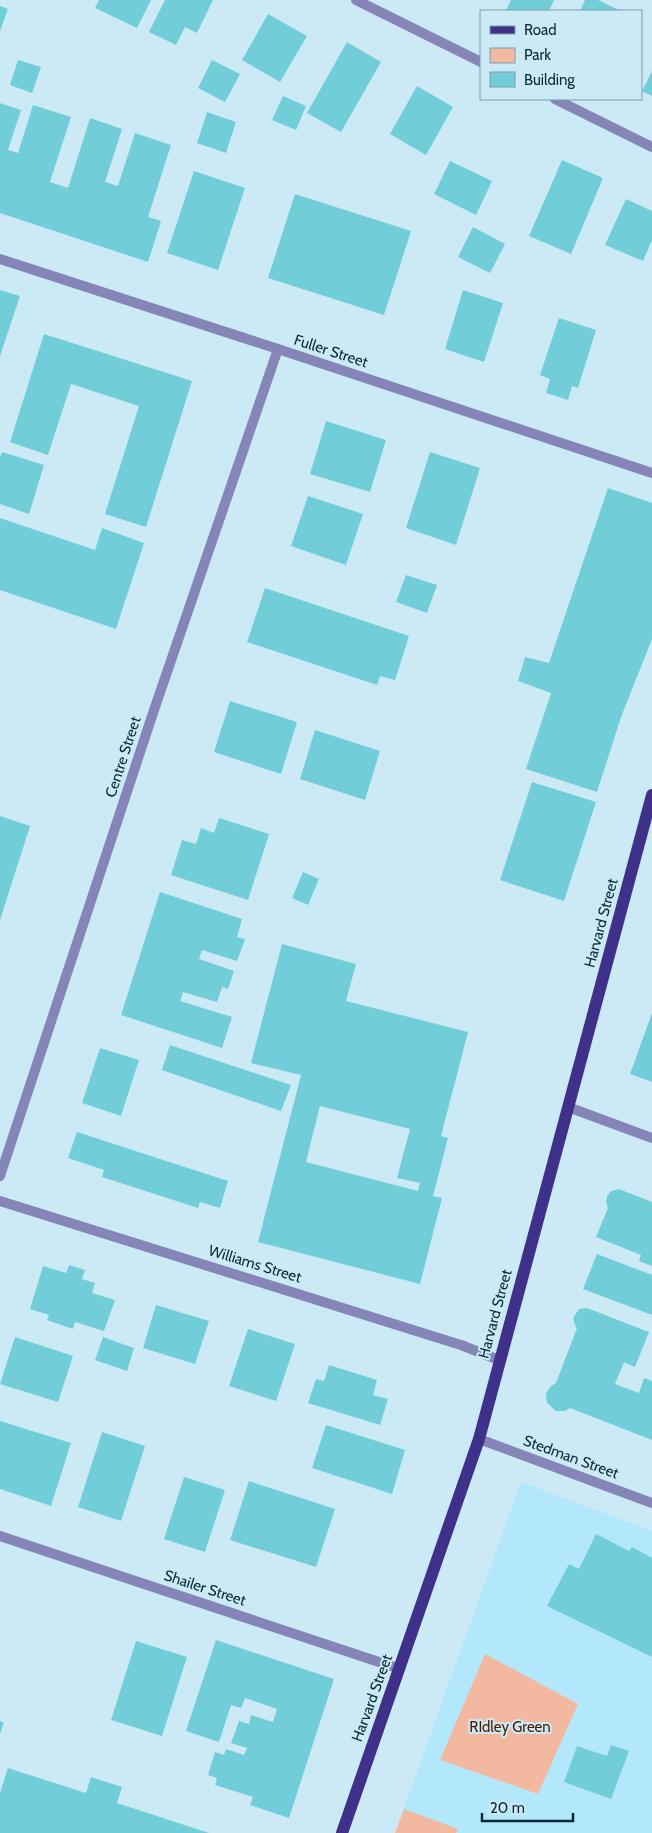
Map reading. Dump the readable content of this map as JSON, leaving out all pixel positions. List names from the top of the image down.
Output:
{
  "streets": {
    "main road": ["Harvard Street"],
    "street": [
      "Fuller Street",
      "Centre Street",
      "Williams Street",
      "Stedman Street",
      "Shailer Street"
    ]
  },
  "crossings": [
    ["Fuller Street", "Centre Street"],
    ["Harvard Street", "Williams Street"],
    ["Harvard Street", "Stedman Street"],
    ["Harvard Street", "Shailer Street"]
  ],
  "parks": ["RIdley Green"],
  "legend": ["Road", "Park", "Building"],
  "scale_bar": "20 m"
}
